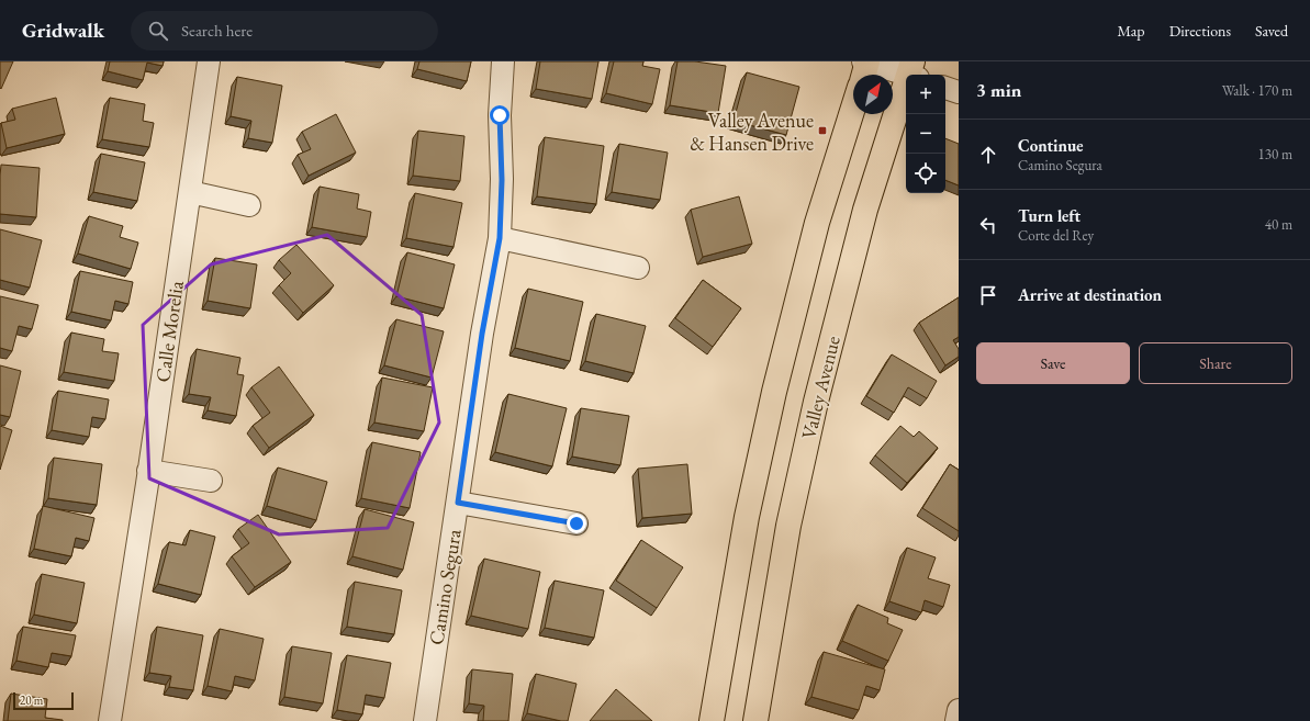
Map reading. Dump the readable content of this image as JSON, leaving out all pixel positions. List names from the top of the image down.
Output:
{
  "streets": {
    "main road": ["Valley Avenue"],
    "street": ["Calle Morelia", "Camino Segura"]
  },
  "places": {
    "transit": ["Valley Avenue & Hansen Drive"]
  },
  "scale_bar": "20 m",
  "north": "top right",
  "page": {
    "header": "Gridwalk",
    "search": "Search here",
    "nav": ["Map", "Directions", "Saved"],
    "heading": ["3 min", "Walk · 170 m"],
    "map_buttons": ["+", "−"],
    "list": [
      ["Continue", "Camino Segura", "130 m"],
      ["Turn left", "Corte del Rey", "40 m"],
      "Arrive at destination"
    ],
    "buttons": ["Save", "Share"],
    "scale": "20 m"
  }
}
